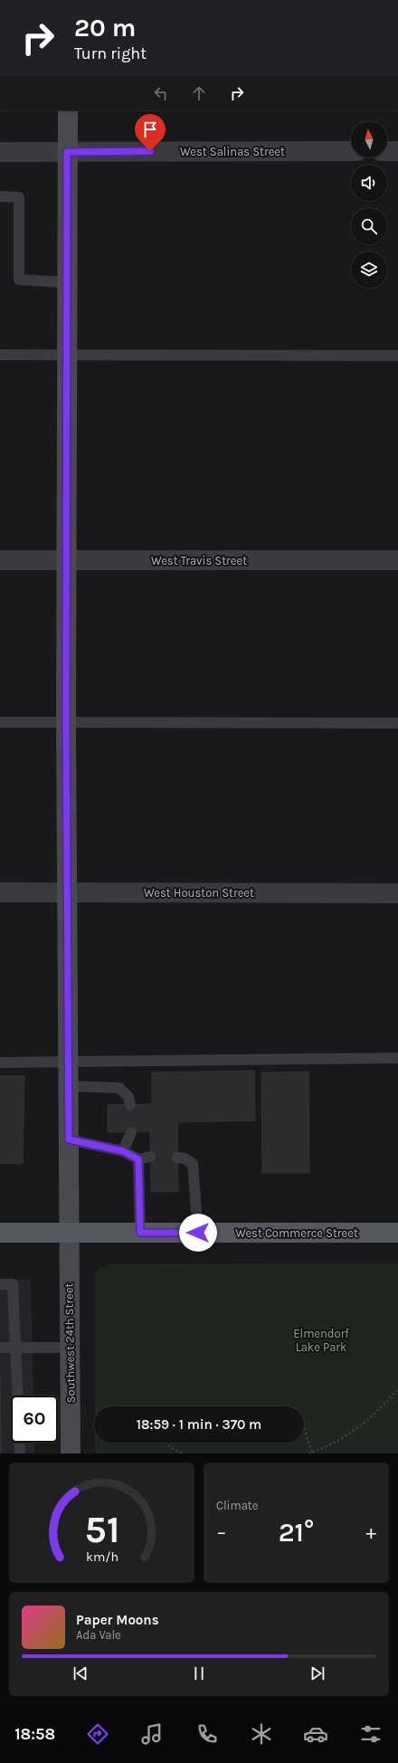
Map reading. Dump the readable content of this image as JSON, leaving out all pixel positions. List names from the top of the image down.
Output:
{
  "streets": {
    "main road": ["West Commerce Street", "Southwest 24th Street"],
    "street": ["West Salinas Street", "West Travis Street", "West Houston Street"]
  },
  "crossings": [
    ["West Salinas Street", "Southwest 24th Street"],
    ["West Travis Street", "Southwest 24th Street"],
    ["West Houston Street", "Southwest 24th Street"],
    ["West Commerce Street", "Southwest 24th Street"]
  ],
  "parks": ["Elmendorf Lake Park"],
  "north": "top",
  "page": {
    "turn": ["20 m", "Turn right"],
    "limit": "60",
    "trip": "18:59 · 1 min · 370 m",
    "tile": "Climate",
    "heat": ["−", "21°", "+"],
    "song": ["Paper Moons", "Ada Vale"],
    "tabs": "18:58",
    "gauge": ["51", "km/h"]
  }
}
